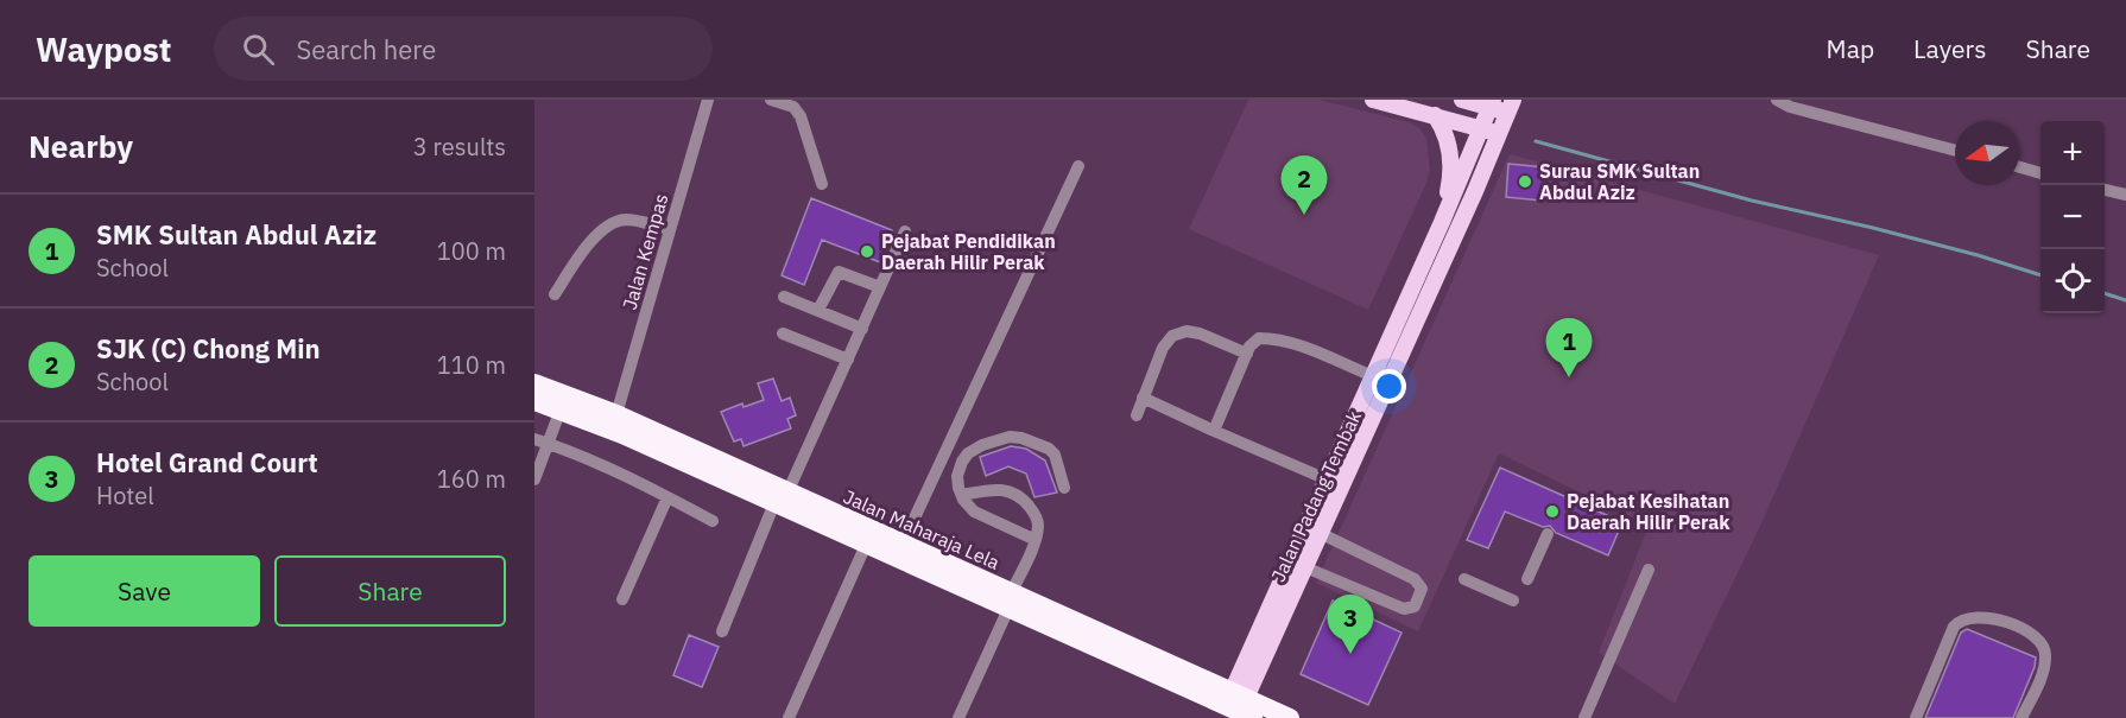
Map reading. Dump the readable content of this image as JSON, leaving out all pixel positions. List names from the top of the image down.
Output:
{
  "streets": {
    "highway": ["Jalan Maharaja Lela"],
    "main road": ["Jalan Padang Tembak"],
    "street": ["Jalan Kempas"]
  },
  "crossings": [
    ["Jalan Kempas", "Jalan Maharaja Lela"],
    ["Jalan Padang Tembak", "Jalan Maharaja Lela"]
  ],
  "places": ["Surau SMK Sultan Abdul Aziz", "Pejabat Pendidikan Daerah Hilir Perak", "Pejabat Kesihatan Daerah Hilir Perak"],
  "north": "left",
  "page": {
    "header": "Waypost",
    "search": "Search here",
    "nav": ["Map", "Layers", "Share"],
    "heading": ["Nearby", "3 results"],
    "map_buttons": ["+", "−"],
    "pins": ["2", "1", "3"],
    "list": [
      {
        "mark": "1",
        "name": "SMK Sultan Abdul Aziz",
        "note": "School",
        "value": "100 m"
      },
      {
        "mark": "2",
        "name": "SJK (C) Chong Min",
        "note": "School",
        "value": "110 m"
      },
      {
        "mark": "3",
        "name": "Hotel Grand Court",
        "note": "Hotel",
        "value": "160 m"
      }
    ],
    "buttons": ["Save", "Share"]
  }
}
